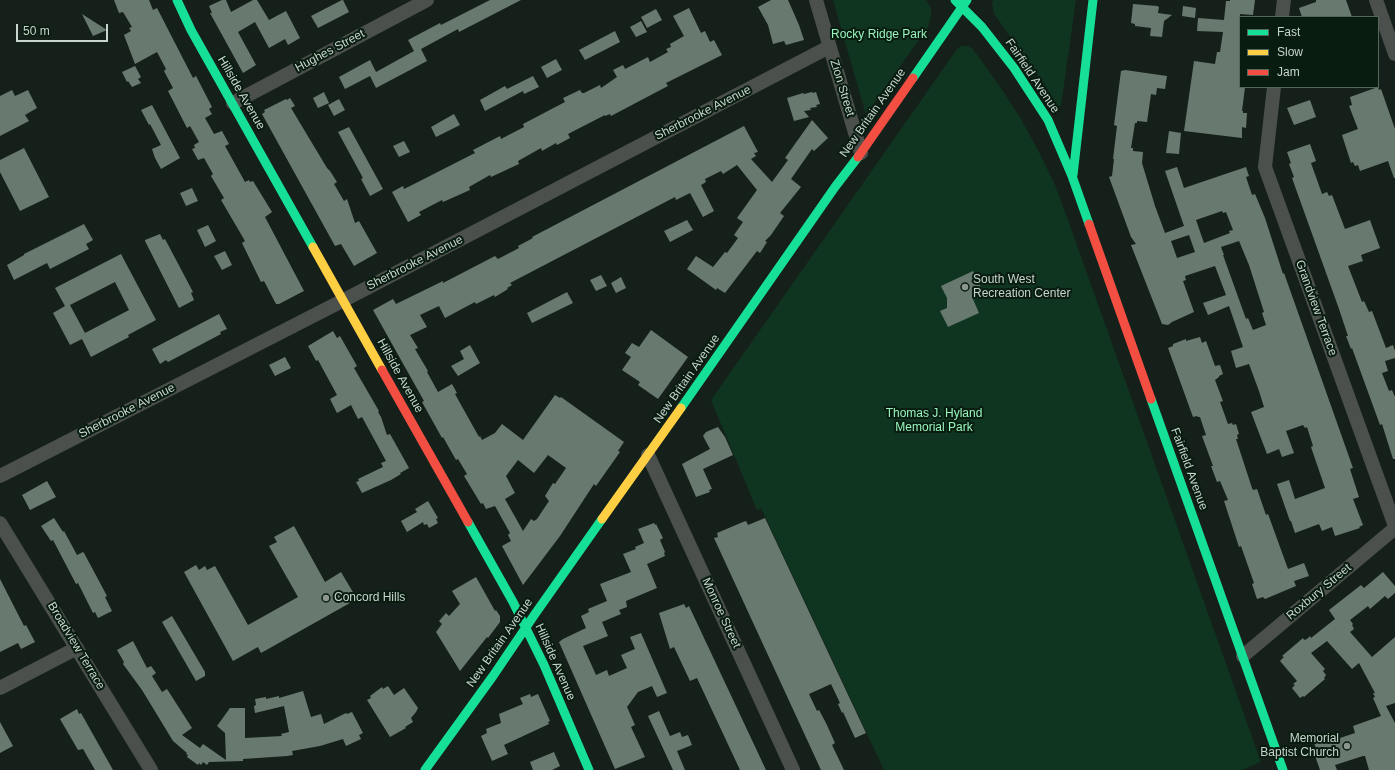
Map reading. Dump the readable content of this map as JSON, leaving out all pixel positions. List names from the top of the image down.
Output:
{
  "streets": {
    "main road": ["Fairfield Avenue", "Hillside Avenue", "New Britain Avenue"],
    "street": [
      "Hughes Street",
      "Zion Street",
      "Sherbrooke Avenue",
      "Grandview Terrace",
      "Roxbury Street",
      "Monroe Street",
      "Broadview Terrace"
    ]
  },
  "crossings": [
    ["Hughes Street", "Hillside Avenue"],
    ["Fairfield Avenue", "New Britain Avenue"],
    ["Fairfield Avenue", "Roxbury Street"],
    ["Zion Street", "Sherbrooke Avenue"],
    ["Zion Street", "New Britain Avenue"],
    ["Hillside Avenue", "Sherbrooke Avenue"],
    ["Hillside Avenue", "New Britain Avenue"],
    ["New Britain Avenue", "Monroe Street"],
    ["Grandview Terrace", "Roxbury Street"]
  ],
  "parks": ["Rocky Ridge Park", "Thomas J. Hyland Memorial Park"],
  "places": ["South West Recreation Center", "Concord Hills", "Memorial Baptist Church"],
  "legend": ["Fast", "Slow", "Jam"],
  "scale_bar": "50 m"
}
